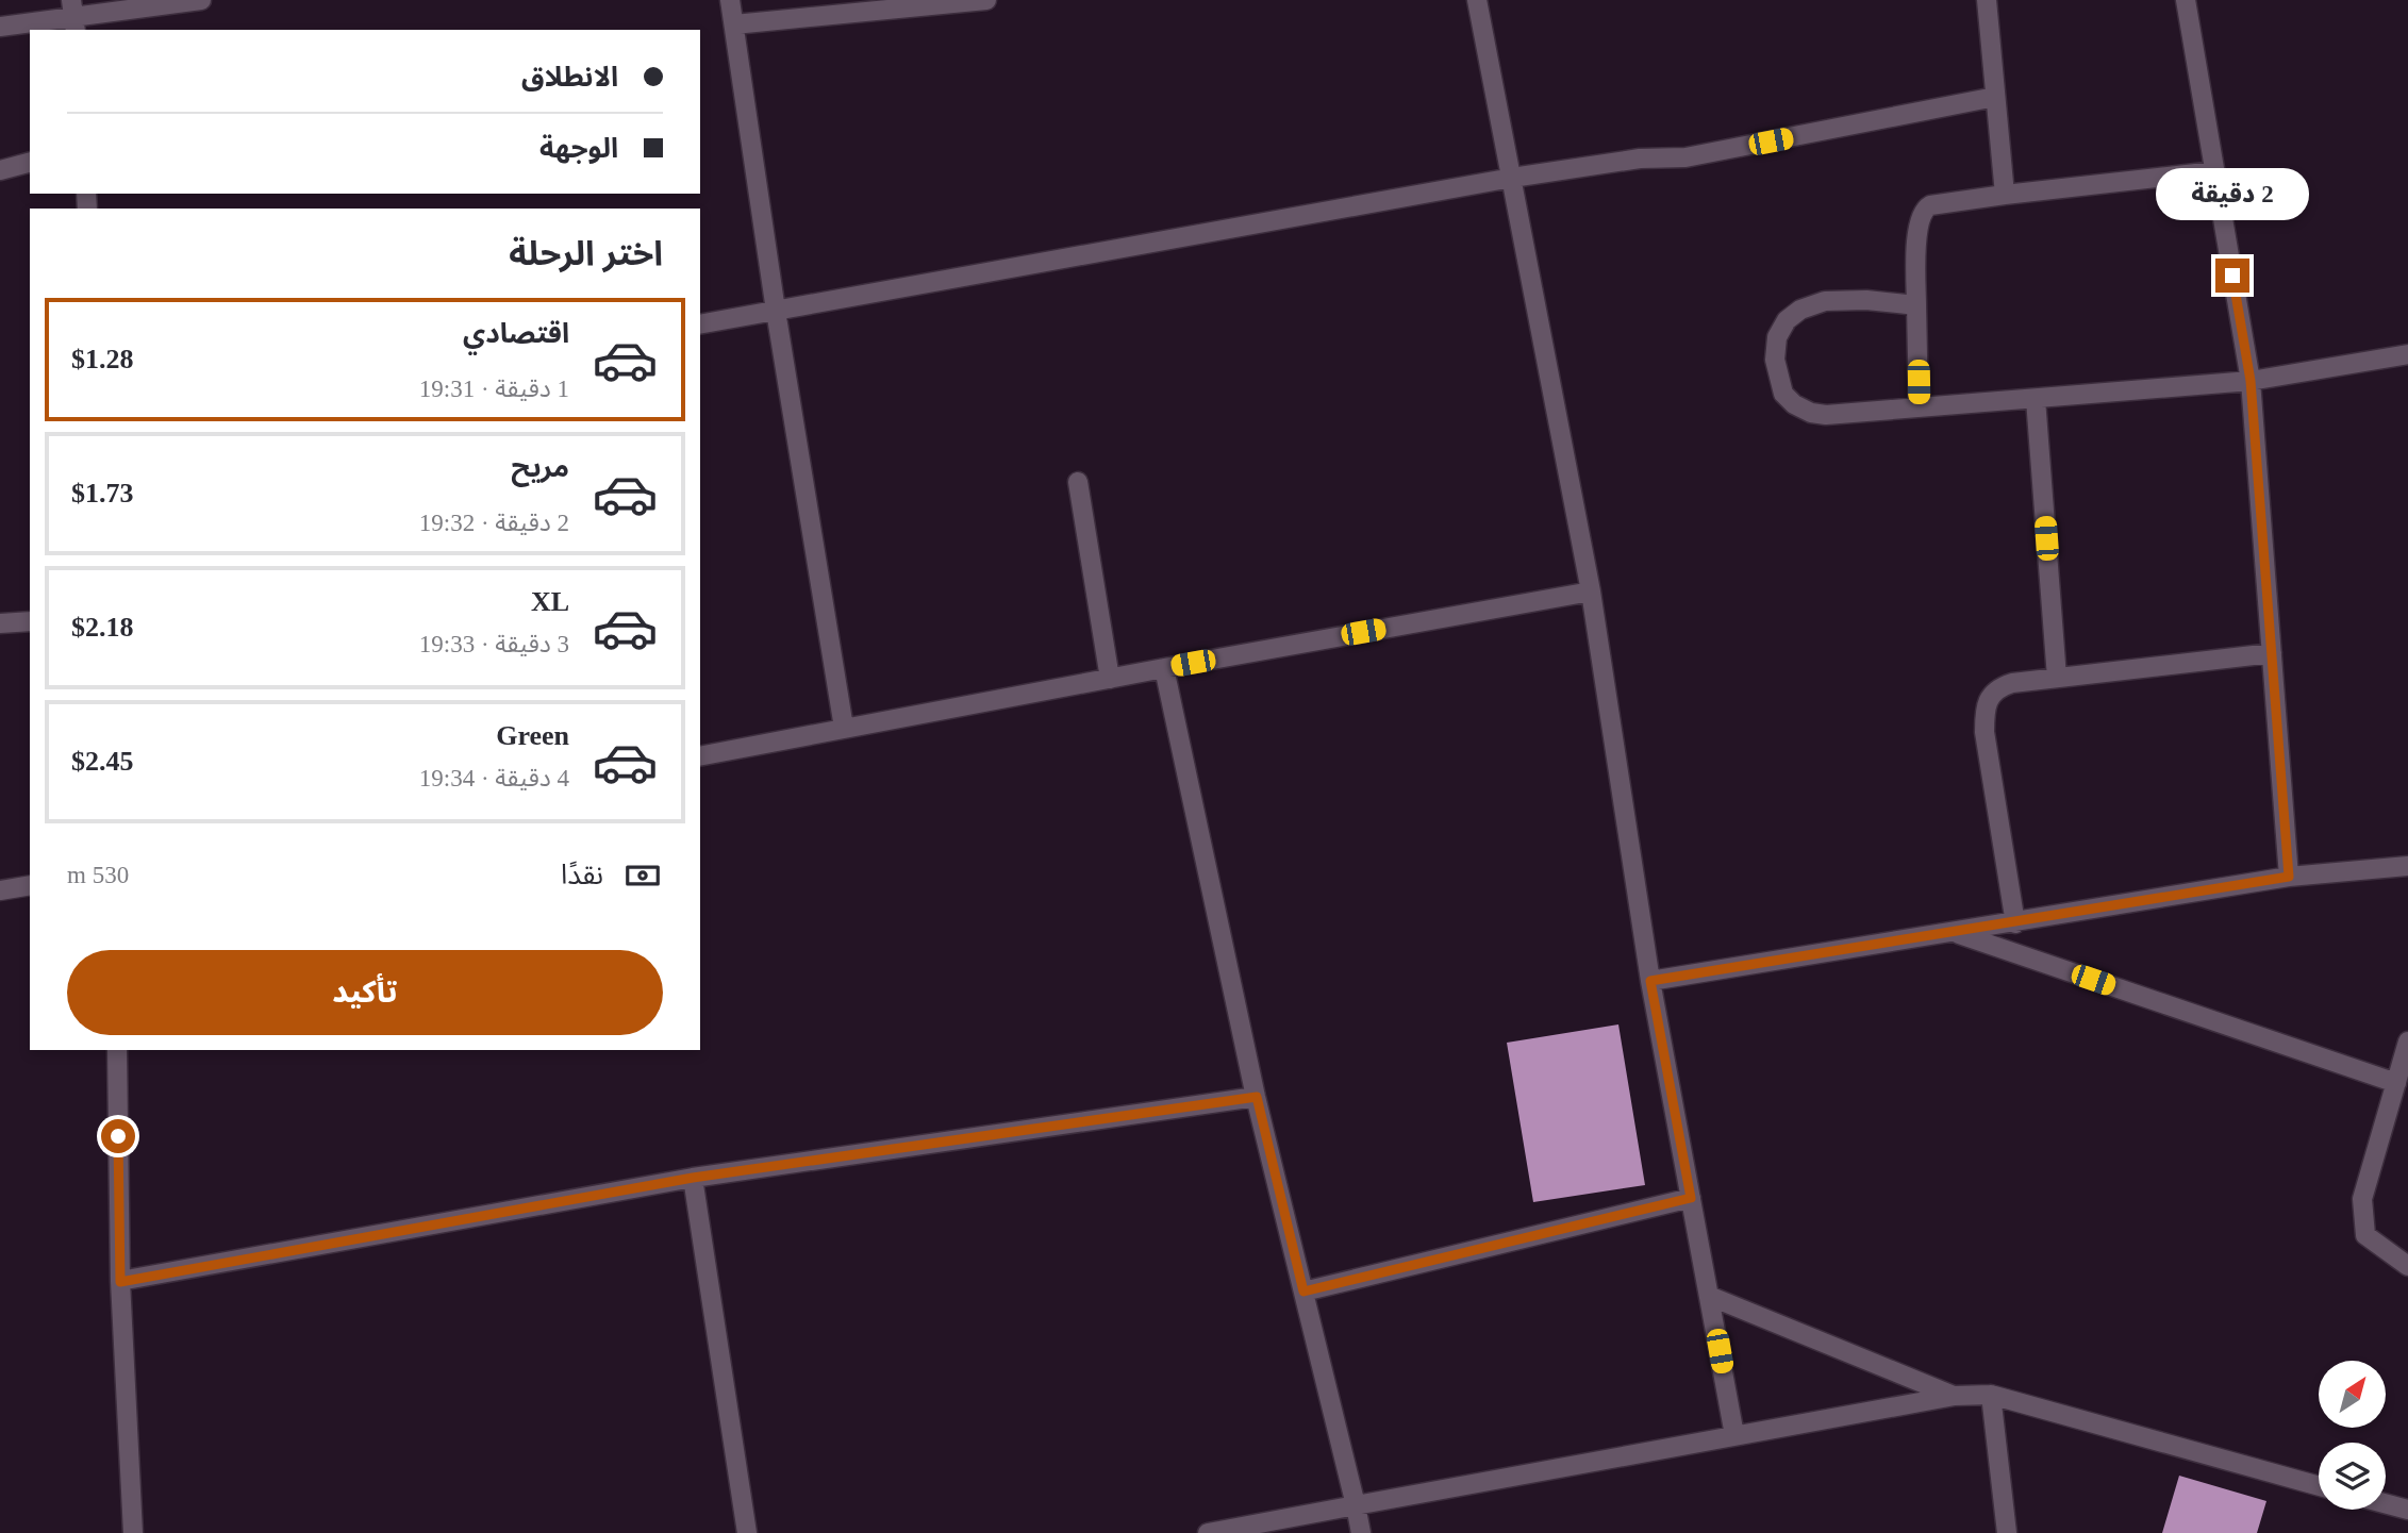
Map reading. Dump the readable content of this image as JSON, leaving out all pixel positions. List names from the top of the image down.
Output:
{
  "north": "top right",
  "page": {
    "banner": ["الانطلاق", "الوجهة"],
    "bubble": "2 دقيقة",
    "heading": "اختر الرحلة",
    "list": [
      {
        "name": "اقتصادي",
        "note": "1 دقيقة · 19:31",
        "value": "$1.28"
      },
      {
        "name": "مريح",
        "note": "2 دقيقة · 19:32",
        "value": "$1.73"
      },
      {
        "name": "XL",
        "note": "3 دقيقة · 19:33",
        "value": "$2.18"
      },
      {
        "name": "Green",
        "note": "4 دقيقة · 19:34",
        "value": "$2.45"
      }
    ],
    "pay": ["نقدًا", "530 m"],
    "buttons": "تأكيد"
  }
}
